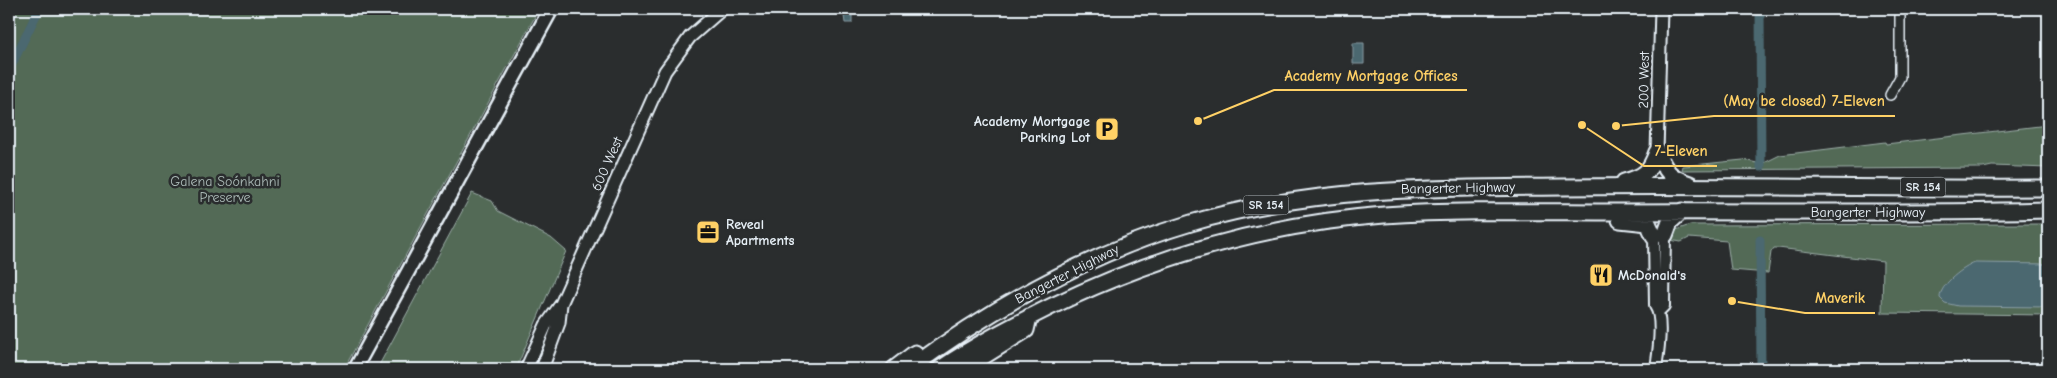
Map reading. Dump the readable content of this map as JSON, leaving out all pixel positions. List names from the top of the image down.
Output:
{
  "streets": {
    "highway": ["SR 154", "Bangerter Highway"],
    "main road": ["200 West", "600 West"]
  },
  "parks": ["Galena Soónkahni Preserve"],
  "places": {
    "other": [
      "Academy Mortgage Offices",
      "7-Eleven",
      "(May be closed) 7-Eleven",
      "Maverik"
    ],
    "parking": ["Academy Mortgage Parking Lot"],
    "office": ["Reveal Apartments"],
    "restaurant": ["McDonald's"]
  }
}
